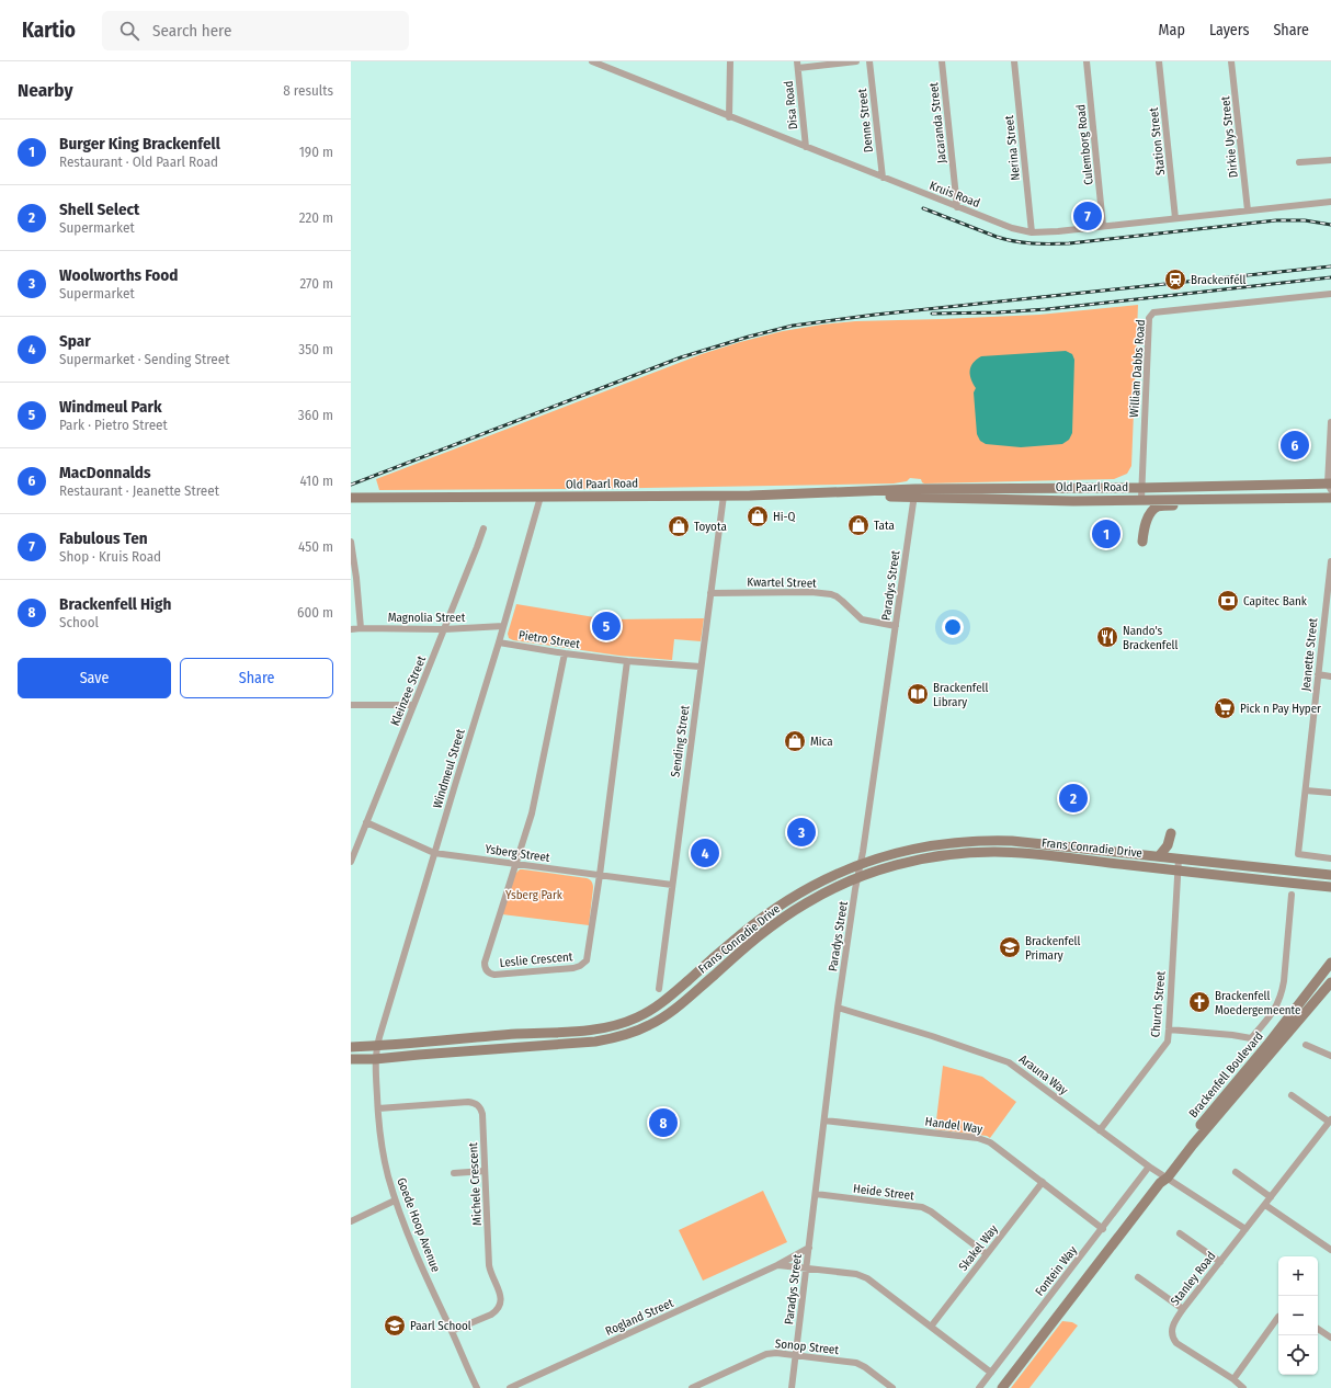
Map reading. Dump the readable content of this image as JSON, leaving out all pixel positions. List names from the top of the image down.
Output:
{
  "streets": {
    "street": [
      "Disa Road",
      "Denne Street",
      "Jacaranda Street",
      "Dirkie Uys Street",
      "Station Street",
      "Culemborg Road",
      "Nerina Street",
      "Kruis Road",
      "William Dabbs Road",
      "Old Paarl Road",
      "Kwartel Street",
      "Paradys Street",
      "Magnolia Street",
      "Pietro Street",
      "Jeanette Street",
      "Kleinzee Street",
      "Sending Street",
      "Windmeul Street",
      "Frans Conradie Drive",
      "Ysberg Street",
      "Leslie Crescent",
      "Church Street",
      "Arauna Way",
      "Brackenfell Boulevard",
      "Handel Way",
      "Michele Crescent",
      "Heide Street",
      "Goede Hoop Avenue",
      "Skakel Way",
      "Fontein Way",
      "Stanley Road",
      "Rogland Street",
      "Sonop Street"
    ]
  },
  "crossings": [
    ["Disa Road", "Kruis Road"],
    ["Denne Street", "Kruis Road"],
    ["Jacaranda Street", "Kruis Road"],
    ["Dirkie Uys Street", "Kruis Road"],
    ["Station Street", "Kruis Road"],
    ["Culemborg Road", "Kruis Road"],
    ["Nerina Street", "Kruis Road"],
    ["William Dabbs Road", "Old Paarl Road"],
    ["Old Paarl Road", "Paradys Street"],
    ["Old Paarl Road", "Sending Street"],
    ["Old Paarl Road", "Windmeul Street"],
    ["Kwartel Street", "Paradys Street"],
    ["Kwartel Street", "Sending Street"],
    ["Paradys Street", "Frans Conradie Drive"],
    ["Paradys Street", "Arauna Way"],
    ["Paradys Street", "Handel Way"],
    ["Paradys Street", "Heide Street"],
    ["Paradys Street", "Rogland Street"],
    ["Paradys Street", "Sonop Street"],
    ["Magnolia Street", "Kleinzee Street"],
    ["Magnolia Street", "Windmeul Street"],
    ["Pietro Street", "Sending Street"],
    ["Pietro Street", "Windmeul Street"],
    ["Pietro Street", "Leslie Crescent"],
    ["Kleinzee Street", "Ysberg Street"],
    ["Sending Street", "Ysberg Street"],
    ["Windmeul Street", "Frans Conradie Drive"],
    ["Windmeul Street", "Ysberg Street"],
    ["Windmeul Street", "Goede Hoop Avenue"],
    ["Frans Conradie Drive", "Church Street"],
    ["Frans Conradie Drive", "Goede Hoop Avenue"],
    ["Ysberg Street", "Leslie Crescent"],
    ["Church Street", "Arauna Way"],
    ["Arauna Way", "Brackenfell Boulevard"],
    ["Arauna Way", "Fontein Way"],
    ["Handel Way", "Skakel Way"],
    ["Handel Way", "Fontein Way"],
    ["Michele Crescent", "Goede Hoop Avenue"],
    ["Heide Street", "Skakel Way"]
  ],
  "parks": ["Ysberg Park"],
  "places": {
    "station": ["Brackenfell"],
    "shop": [
      "Hi-Q",
      "Tata",
      "Toyota",
      "Mica"
    ],
    "bank": ["Capitec Bank"],
    "restaurant": ["Nando's Brackenfell"],
    "library": ["Brackenfell Library"],
    "supermarket": ["Pick n Pay Hyper"],
    "school or university": ["Brackenfell Primary", "Paarl School"],
    "church": ["Brackenfell Moedergemeente"]
  },
  "page": {
    "header": "Kartio",
    "search": "Search here",
    "nav": ["Map", "Layers", "Share"],
    "heading": ["Nearby", "8 results"],
    "list": [
      {
        "mark": "1",
        "name": "Burger King Brackenfell",
        "note": "Restaurant · Old Paarl Road",
        "value": "190 m"
      },
      {
        "mark": "2",
        "name": "Shell Select",
        "note": "Supermarket",
        "value": "220 m"
      },
      {
        "mark": "3",
        "name": "Woolworths Food",
        "note": "Supermarket",
        "value": "270 m"
      },
      {
        "mark": "4",
        "name": "Spar",
        "note": "Supermarket · Sending Street",
        "value": "350 m"
      },
      {
        "mark": "5",
        "name": "Windmeul Park",
        "note": "Park · Pietro Street",
        "value": "360 m"
      },
      {
        "mark": "6",
        "name": "MacDonnalds",
        "note": "Restaurant · Jeanette Street",
        "value": "410 m"
      },
      {
        "mark": "7",
        "name": "Fabulous Ten",
        "note": "Shop · Kruis Road",
        "value": "450 m"
      },
      {
        "mark": "8",
        "name": "Brackenfell High",
        "note": "School",
        "value": "600 m"
      }
    ],
    "pins": [
      "7",
      "6",
      "1",
      "5",
      "2",
      "3",
      "4",
      "8"
    ],
    "buttons": ["Save", "Share"],
    "map_buttons": ["+", "−"]
  }
}
